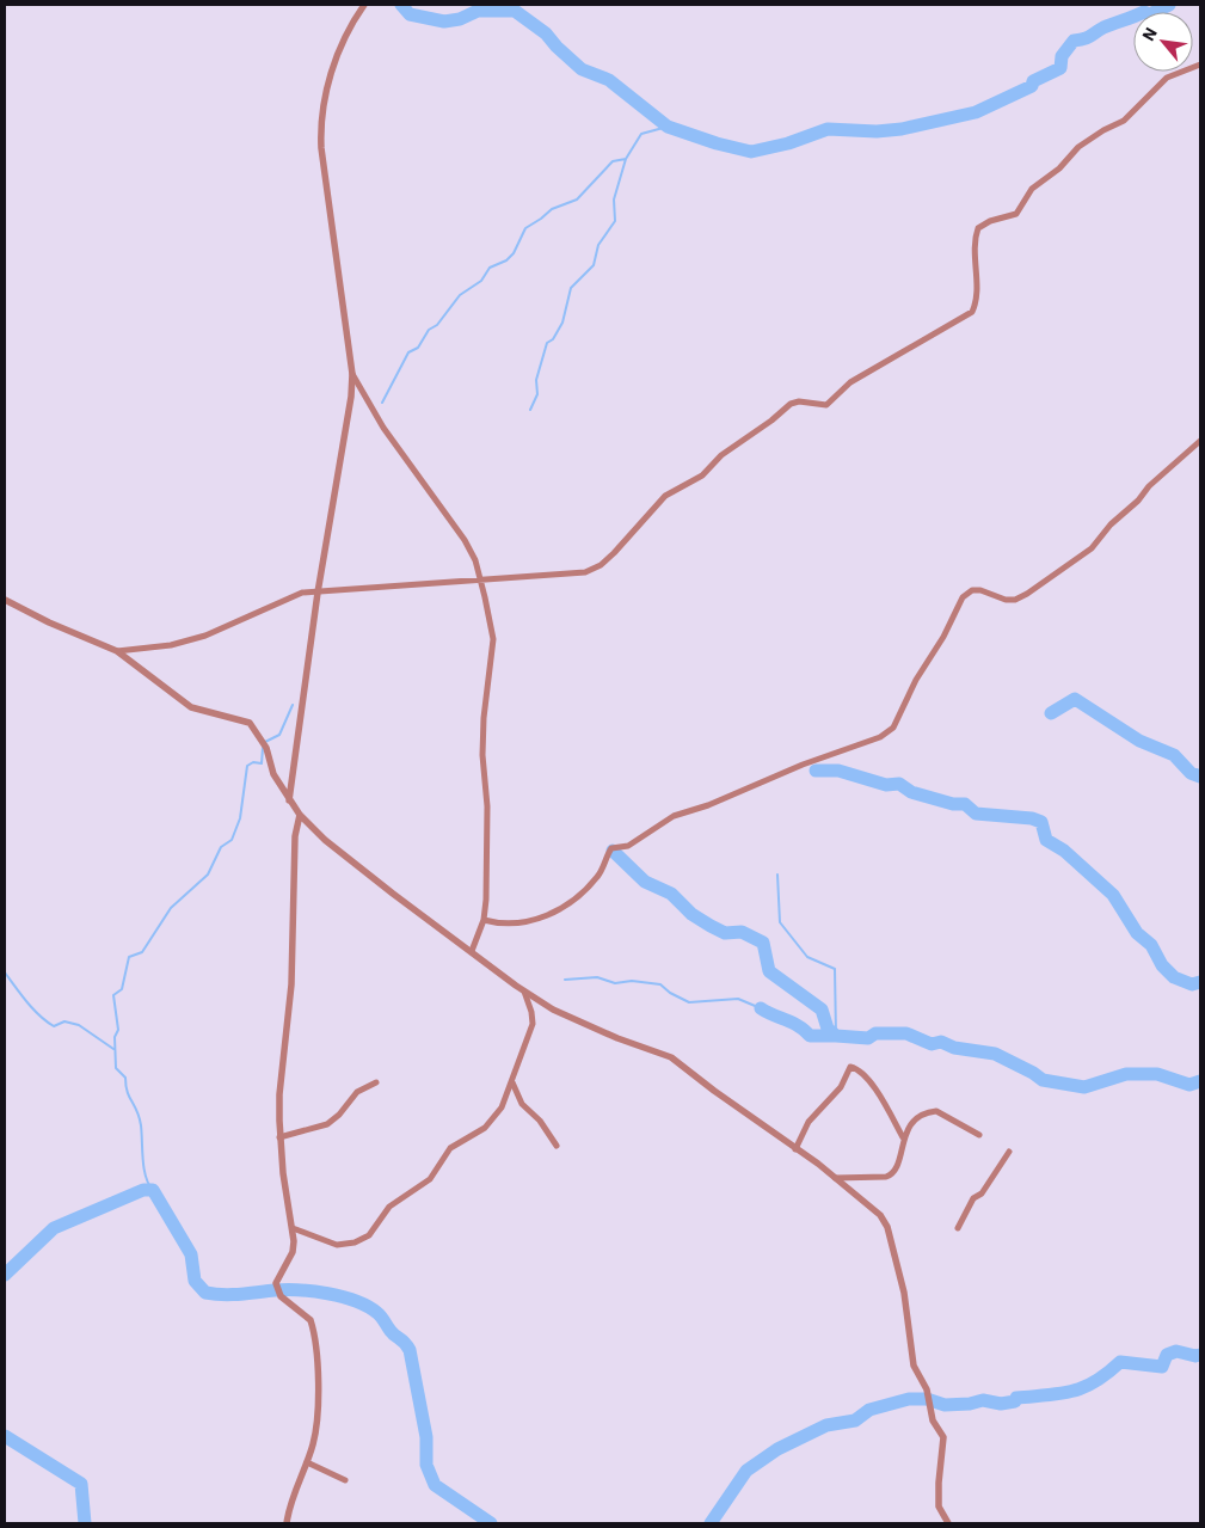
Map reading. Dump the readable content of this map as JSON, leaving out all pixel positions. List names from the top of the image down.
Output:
{
  "north": "top left"
}
